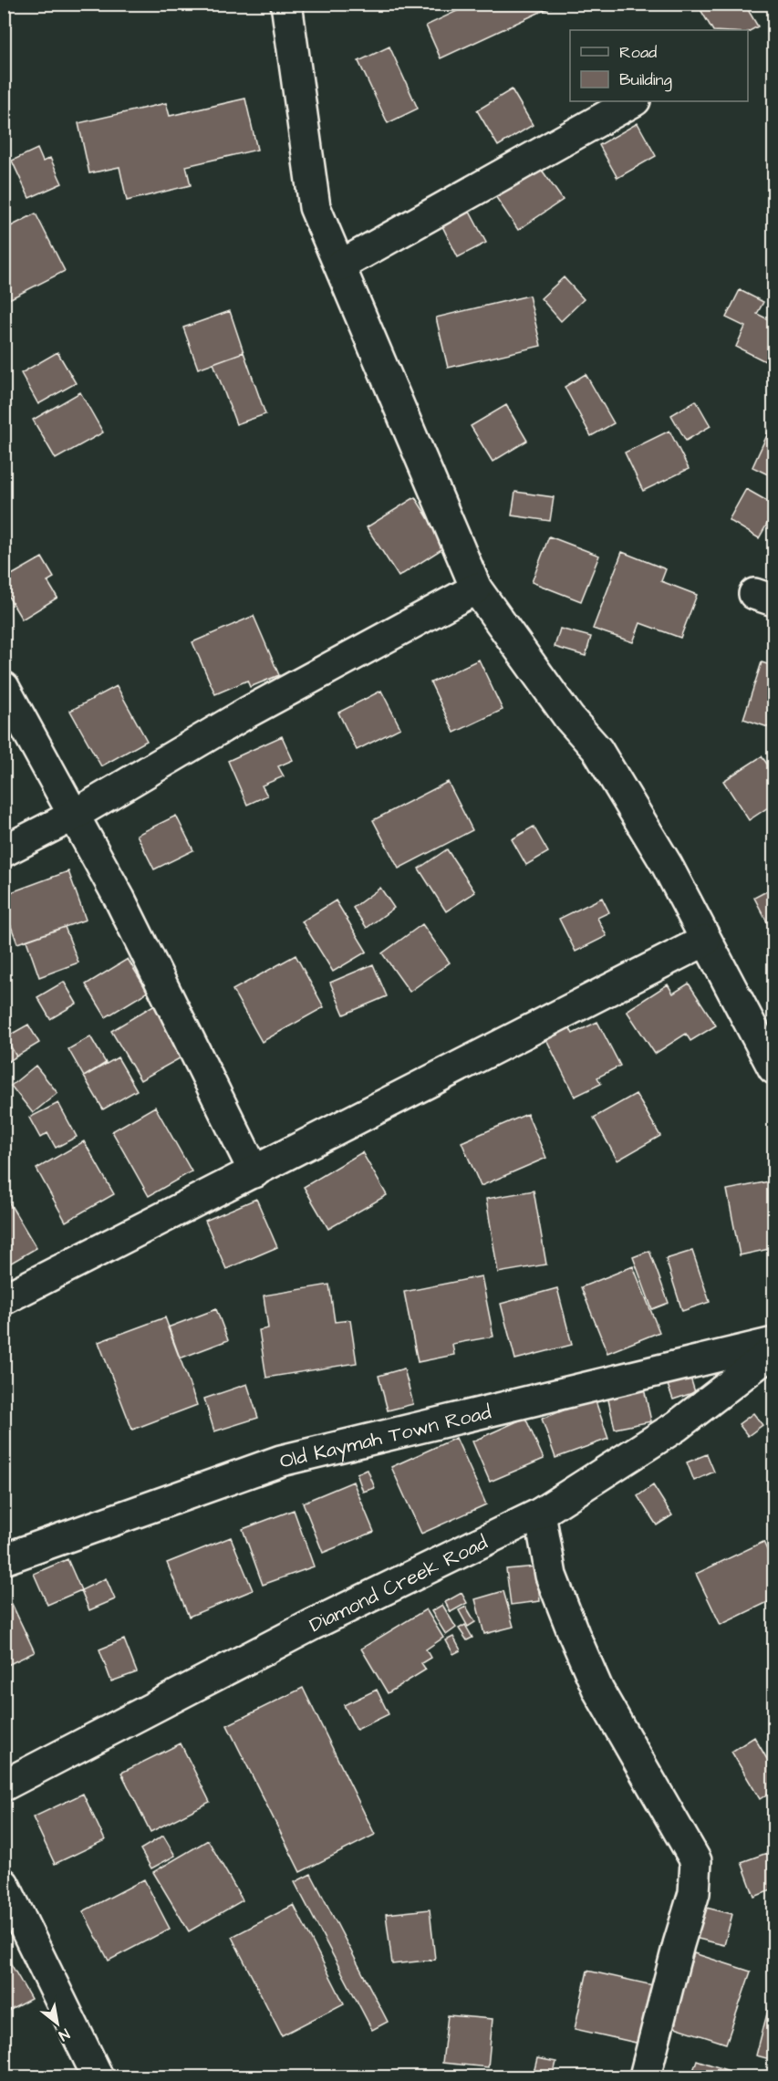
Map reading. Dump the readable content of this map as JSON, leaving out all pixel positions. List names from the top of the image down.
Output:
{
  "streets": {
    "street": ["Old Kaymah Town Road", "Diamond Creek Road"]
  },
  "legend": ["Road", "Building"],
  "north": "bottom right"
}
